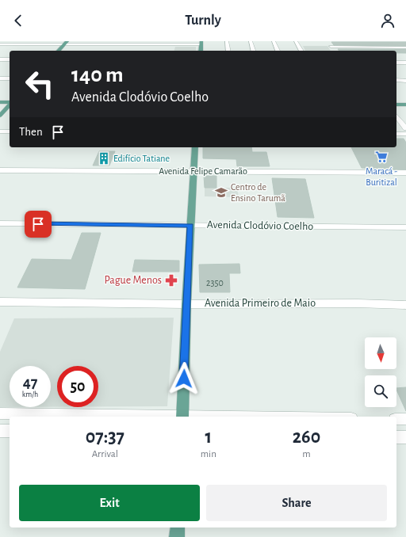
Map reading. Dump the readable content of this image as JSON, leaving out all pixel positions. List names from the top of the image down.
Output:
{
  "streets": {
    "street": ["Avenida Felipe Camarão", "Avenida Clodóvio Coelho", "Avenida Primeiro de Maio"]
  },
  "places": {
    "supermarket": ["Maracá - Buritizal"],
    "building": ["Edifício Tatiane"],
    "school or university": ["Centro de Ensino Tarumã"],
    "pharmacy": ["Pague Menos"]
  },
  "house_numbers": ["2350"],
  "north": "bottom",
  "page": {
    "header": "Turnly",
    "turn": ["140 m", "Avenida Clodóvio Coelho"],
    "then": "Then",
    "speed": "47 km/h",
    "limit": "50",
    "eta": [
      "07:37",
      "Arrival",
      "1",
      "min",
      "260",
      "m"
    ],
    "buttons": ["Exit", "Share"]
  }
}
